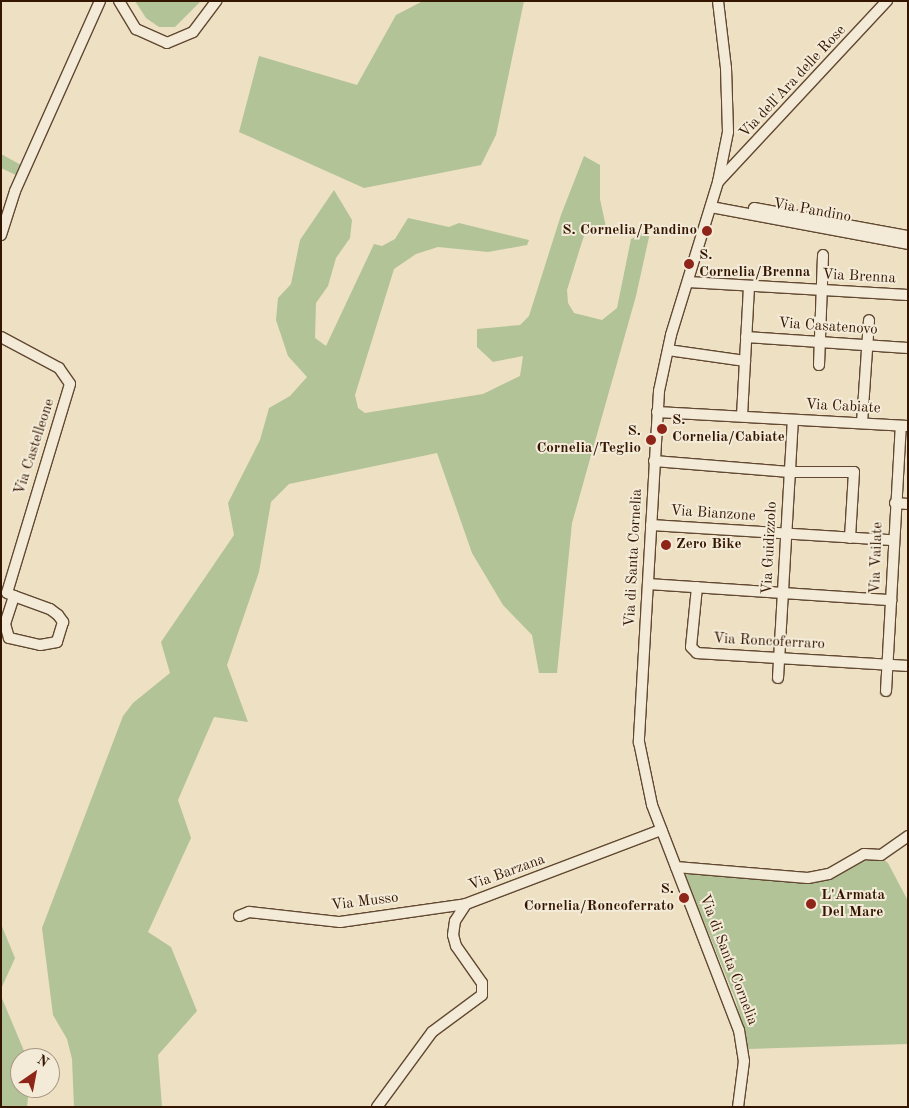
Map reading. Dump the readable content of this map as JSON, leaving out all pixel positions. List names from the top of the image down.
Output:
{
  "streets": {
    "street": [
      "Via dell'Ara delle Rose",
      "Via Pandino",
      "Via Brenna",
      "Via Casatenovo",
      "Via Cabiate",
      "Via Castelleone",
      "Via Bianzone",
      "Via Guidizzolo",
      "Via di Santa Cornelia",
      "Via Vailate",
      "Via Roncoferraro",
      "Via Barzana",
      "Via Musso"
    ]
  },
  "crossings": [
    ["Via dell'Ara delle Rose", "Via di Santa Cornelia"],
    ["Via Pandino", "Via di Santa Cornelia"],
    ["Via Brenna", "Via di Santa Cornelia"],
    ["Via Cabiate", "Via Guidizzolo"],
    ["Via Cabiate", "Via di Santa Cornelia"],
    ["Via Cabiate", "Via Vailate"],
    ["Via Bianzone", "Via Guidizzolo"],
    ["Via Bianzone", "Via di Santa Cornelia"],
    ["Via Bianzone", "Via Vailate"],
    ["Via Guidizzolo", "Via Roncoferraro"],
    ["Via di Santa Cornelia", "Via Barzana"],
    ["Via Vailate", "Via Roncoferraro"],
    ["Via Barzana", "Via Musso"]
  ],
  "places": [
    "S. Cornelia/Pandino",
    "S. Cornelia/Brenna",
    "S. Cornelia/Cabiate",
    "S. Cornelia/Teglio",
    "Zero Bike",
    "S. Cornelia/Roncoferrato",
    "L'Armata Del Mare"
  ],
  "north": "top right"
}
